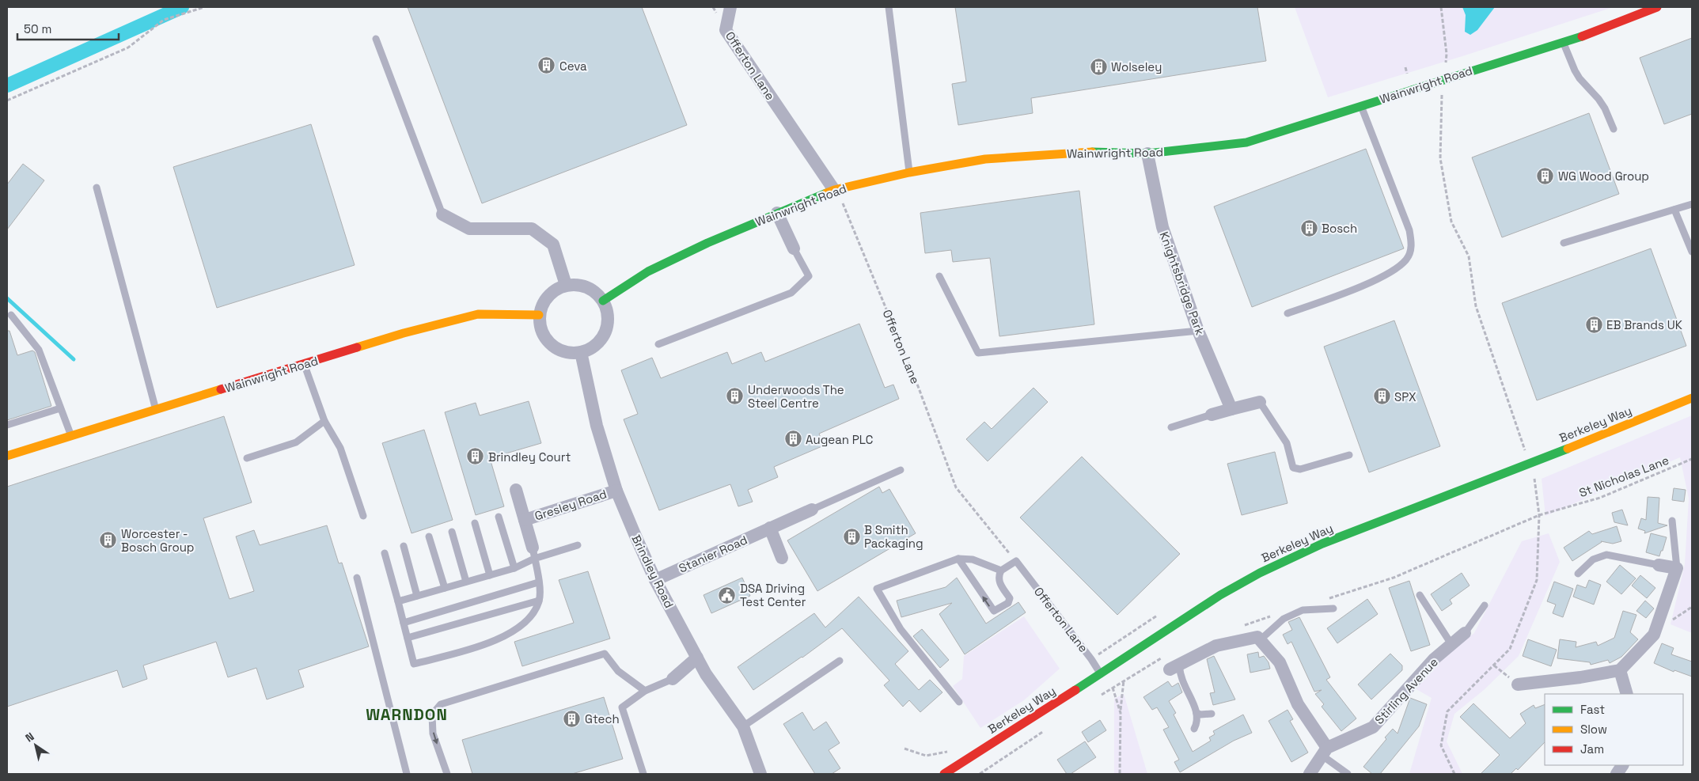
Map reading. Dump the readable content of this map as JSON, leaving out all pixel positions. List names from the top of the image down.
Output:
{
  "streets": {
    "street": [
      "Offerton Lane",
      "Wainwright Road",
      "Knightsbridge Park",
      "Berkeley Way",
      "Gresley Road",
      "Stanier Road",
      "Brindley Road",
      "Stirling Avenue"
    ],
    "path": ["St Nicholas Lane"]
  },
  "crossings": [
    ["Offerton Lane", "Wainwright Road"],
    ["Offerton Lane", "Berkeley Way"],
    ["Wainwright Road", "Knightsbridge Park"],
    ["Wainwright Road", "Brindley Road"],
    ["Gresley Road", "Brindley Road"],
    ["Stanier Road", "Brindley Road"]
  ],
  "districts": ["WARNDON"],
  "places": {
    "building": [
      "Ceva",
      "Wolseley",
      "WG Wood Group",
      "Bosch",
      "EB Brands UK",
      "Underwoods The Steel Centre",
      "SPX",
      "Augean PLC",
      "Brindley Court",
      "B Smith Packaging",
      "Worcester - Bosch Group",
      "Gtech"
    ],
    "public building": ["DSA Driving Test Center"]
  },
  "legend": ["Fast", "Slow", "Jam"],
  "scale_bar": "50 m",
  "north": "top left"
}
